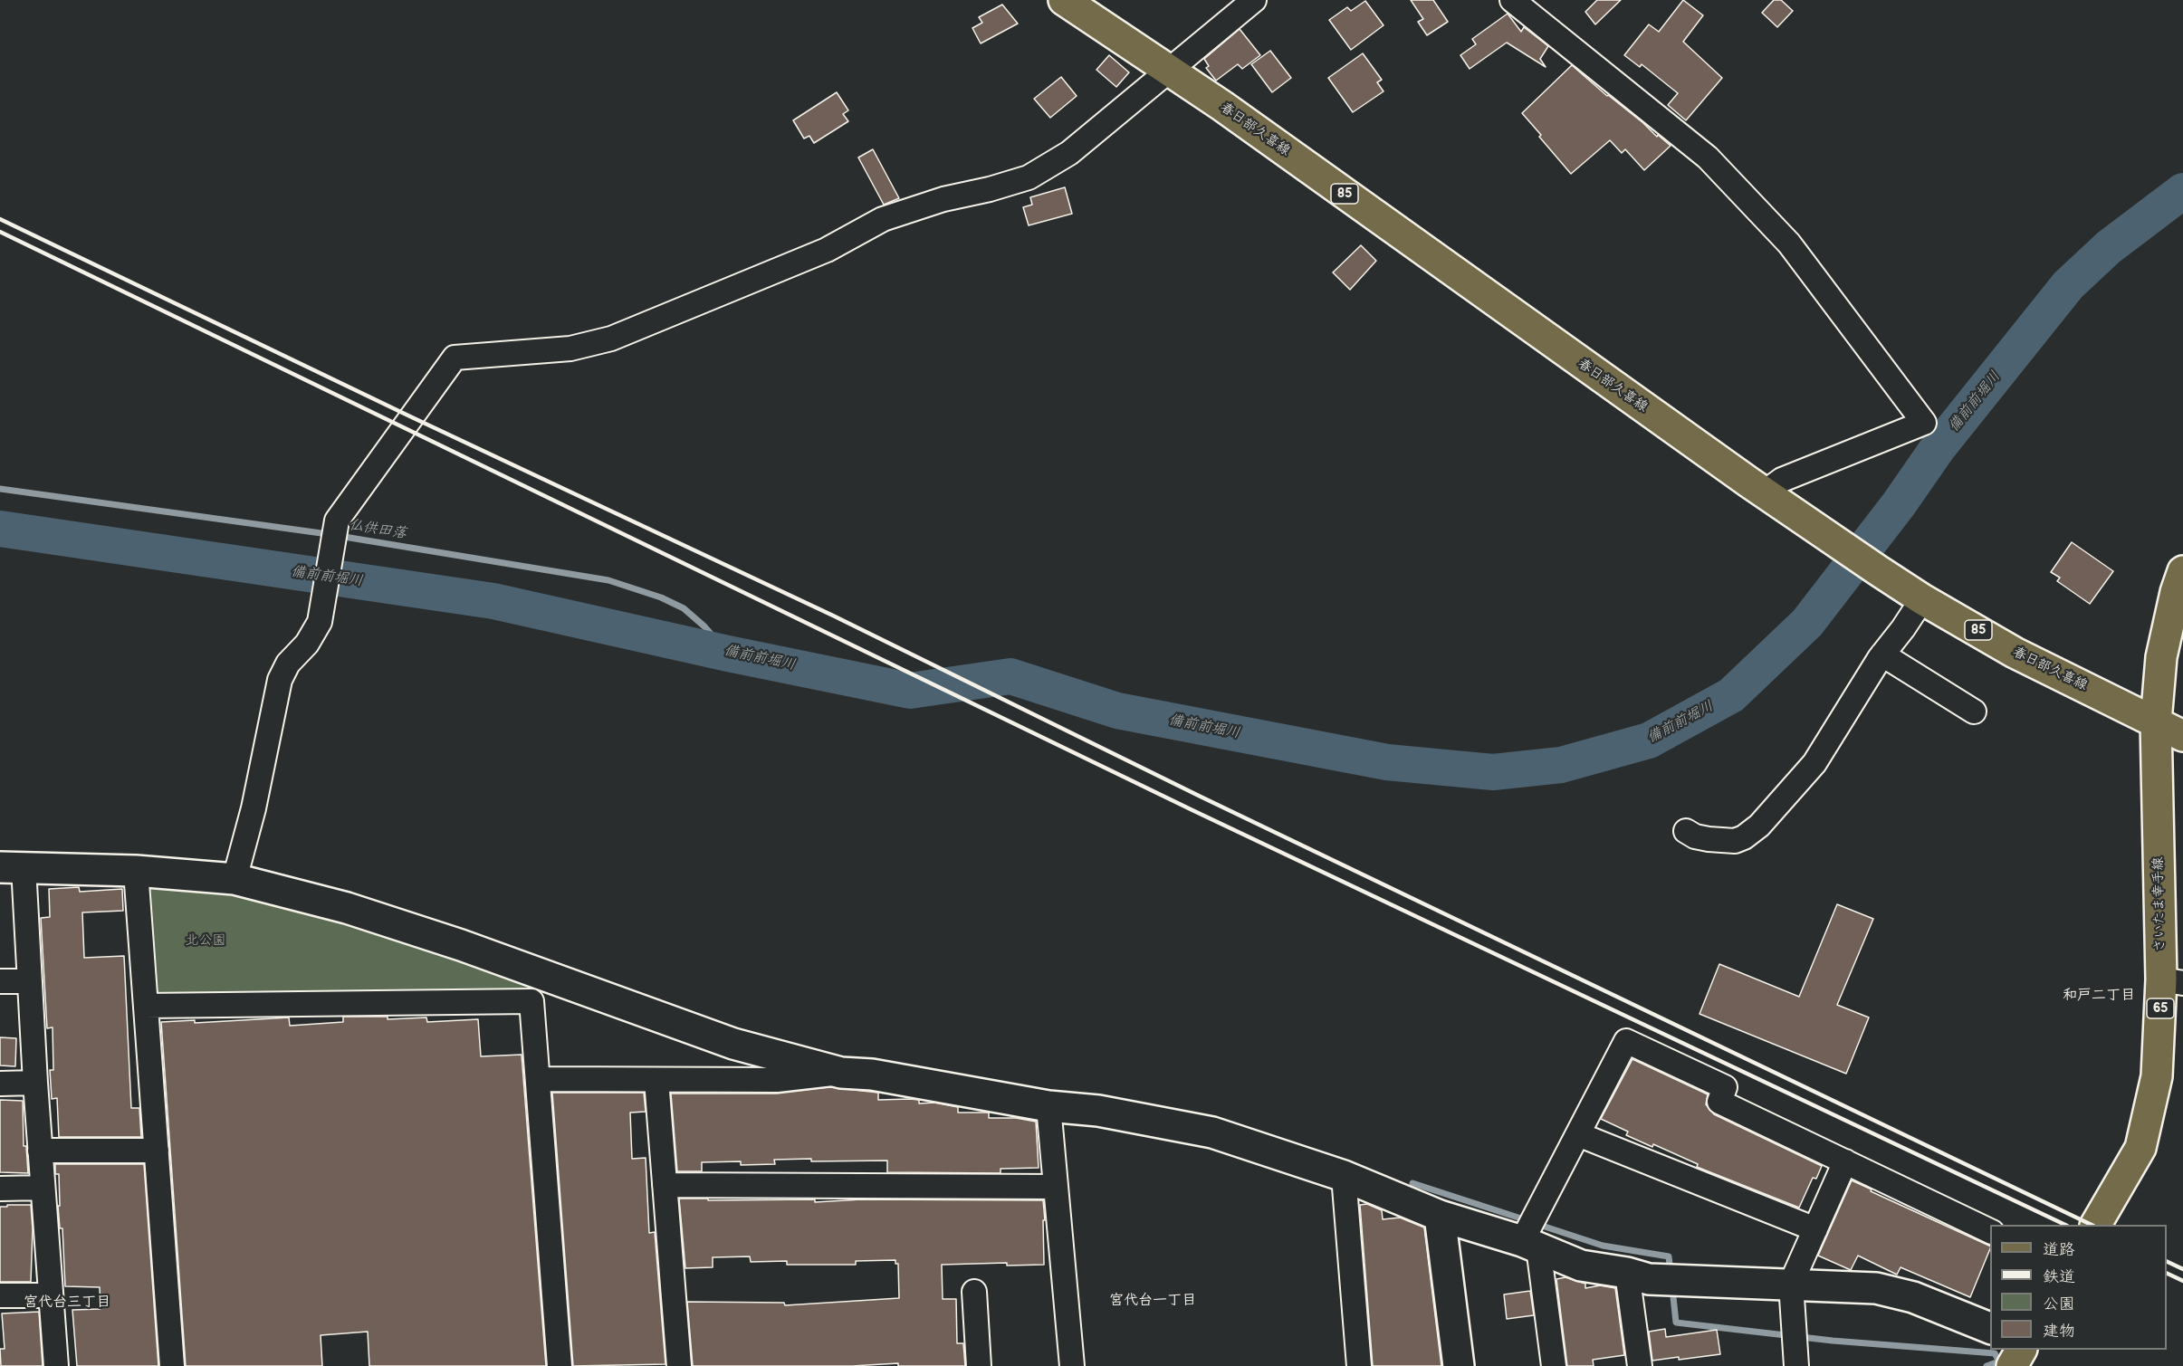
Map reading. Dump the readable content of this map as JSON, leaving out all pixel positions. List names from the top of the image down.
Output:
{
  "streets": {
    "main road": [
      "春日部久喜線",
      "85",
      "さいたま幸手線",
      "65"
    ]
  },
  "crossings": [
    ["春日部久喜線", "さいたま幸手線"]
  ],
  "districts": ["和戸二丁目", "宮代台一丁目", "宮代台三丁目"],
  "water": ["備前前堀川", "仏供田落"],
  "parks": ["北公園"],
  "legend": [
    "道路",
    "鉄道",
    "公園",
    "建物"
  ]
}
